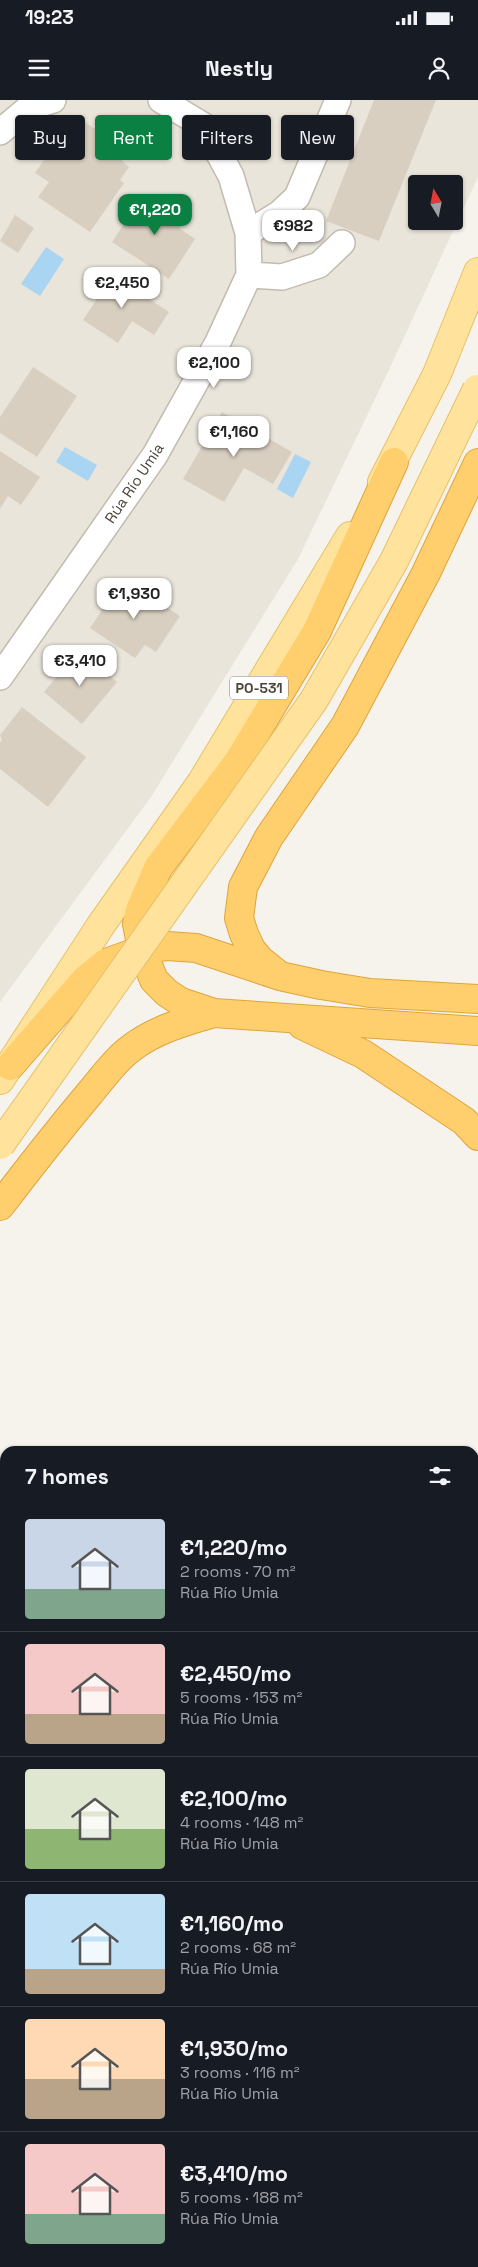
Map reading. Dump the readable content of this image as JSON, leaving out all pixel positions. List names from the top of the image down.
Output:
{
  "streets": {
    "main road": ["PO-531"],
    "street": ["Rúa Río Umia"]
  },
  "north": "top",
  "page": {
    "status": "19:23",
    "header": "Nestly",
    "chip": [
      "Buy",
      "Rent",
      "Filters",
      "New"
    ],
    "price": [
      "€1,220",
      "€982",
      "€2,450",
      "€2,100",
      "€1,160",
      "€1,930",
      "€3,410"
    ],
    "heading": "7 homes",
    "list": [
      {
        "name": "€1,220/mo",
        "note": "2 rooms · 70 m² · Rúa Río Umia"
      },
      {
        "name": "€2,450/mo",
        "note": "5 rooms · 153 m² · Rúa Río Umia"
      },
      {
        "name": "€2,100/mo",
        "note": "4 rooms · 148 m² · Rúa Río Umia"
      },
      {
        "name": "€1,160/mo",
        "note": "2 rooms · 68 m² · Rúa Río Umia"
      },
      {
        "name": "€1,930/mo",
        "note": "3 rooms · 116 m² · Rúa Río Umia"
      },
      {
        "name": "€3,410/mo",
        "note": "5 rooms · 188 m² · Rúa Río Umia"
      }
    ]
  }
}
